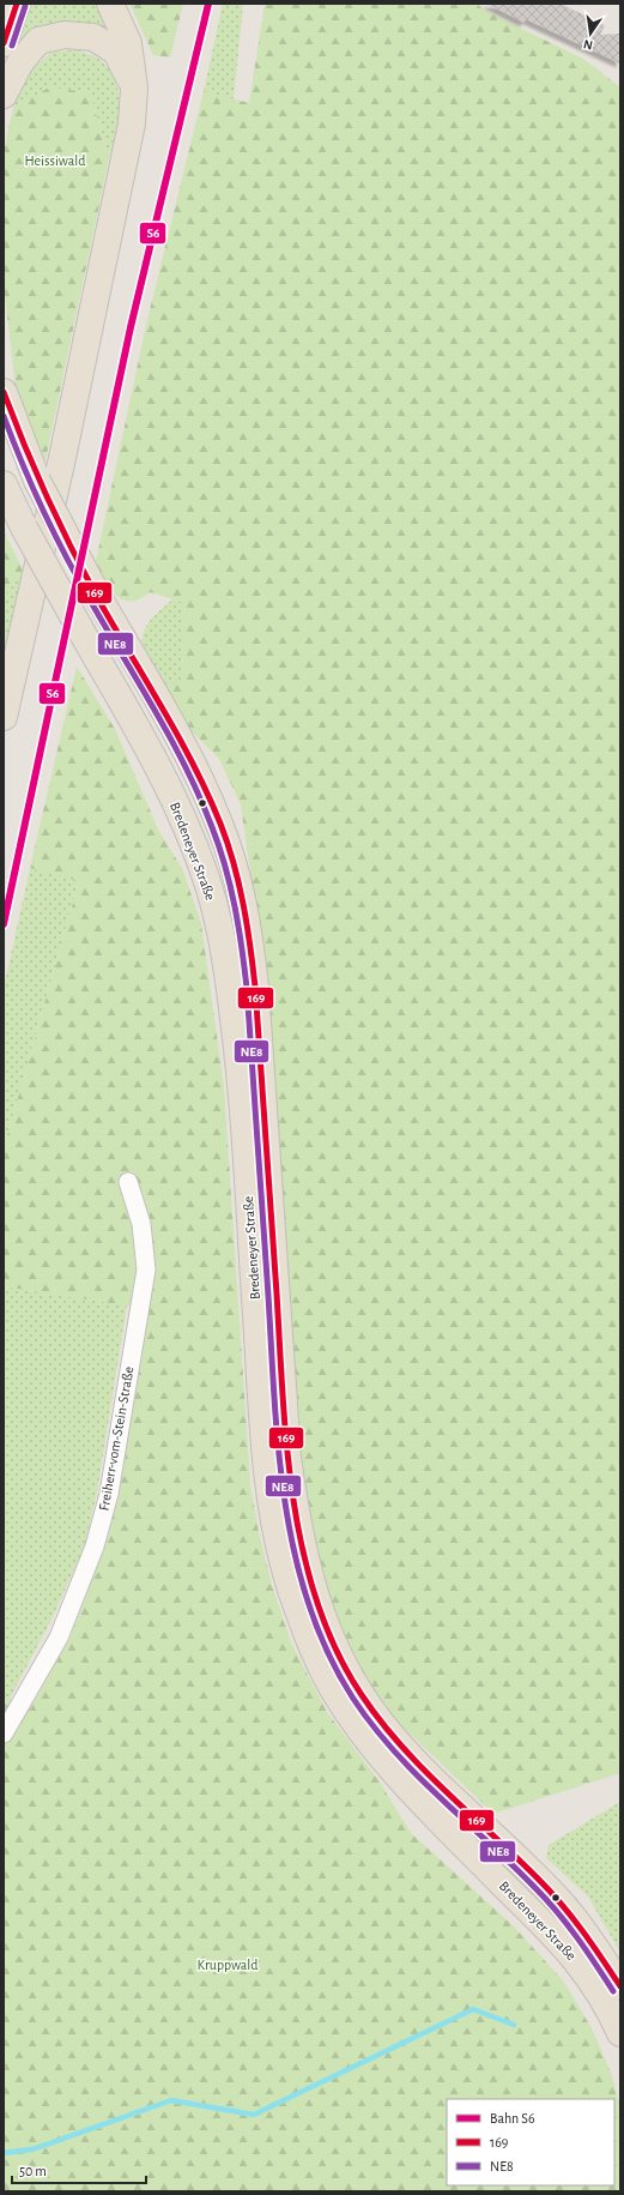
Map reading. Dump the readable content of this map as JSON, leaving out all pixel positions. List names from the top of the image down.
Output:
{
  "streets": {
    "main road": ["Bredeneyer Straße"],
    "street": ["Freiherr-vom-Stein-Straße"]
  },
  "parks": ["Heissiwald", "Kruppwald"],
  "lines": ["rail line S6", "transit line 169", "transit line NE8"],
  "legend": ["Bahn S6", "169", "NE8"],
  "scale_bar": "50 m",
  "north": "bottom"
}
